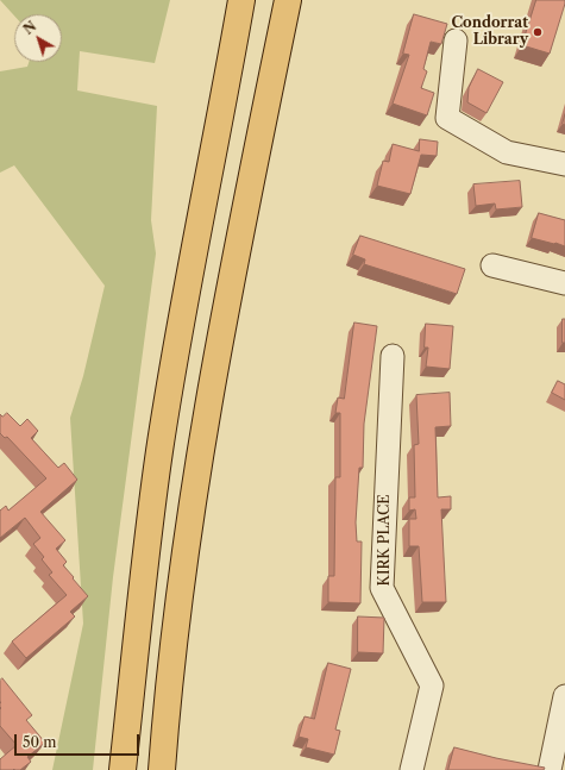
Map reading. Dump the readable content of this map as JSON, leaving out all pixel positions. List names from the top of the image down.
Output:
{
  "streets": {
    "street": ["KIRK PLACE"]
  },
  "places": ["Condorrat Library"],
  "scale_bar": "50 m",
  "north": "top left"
}
